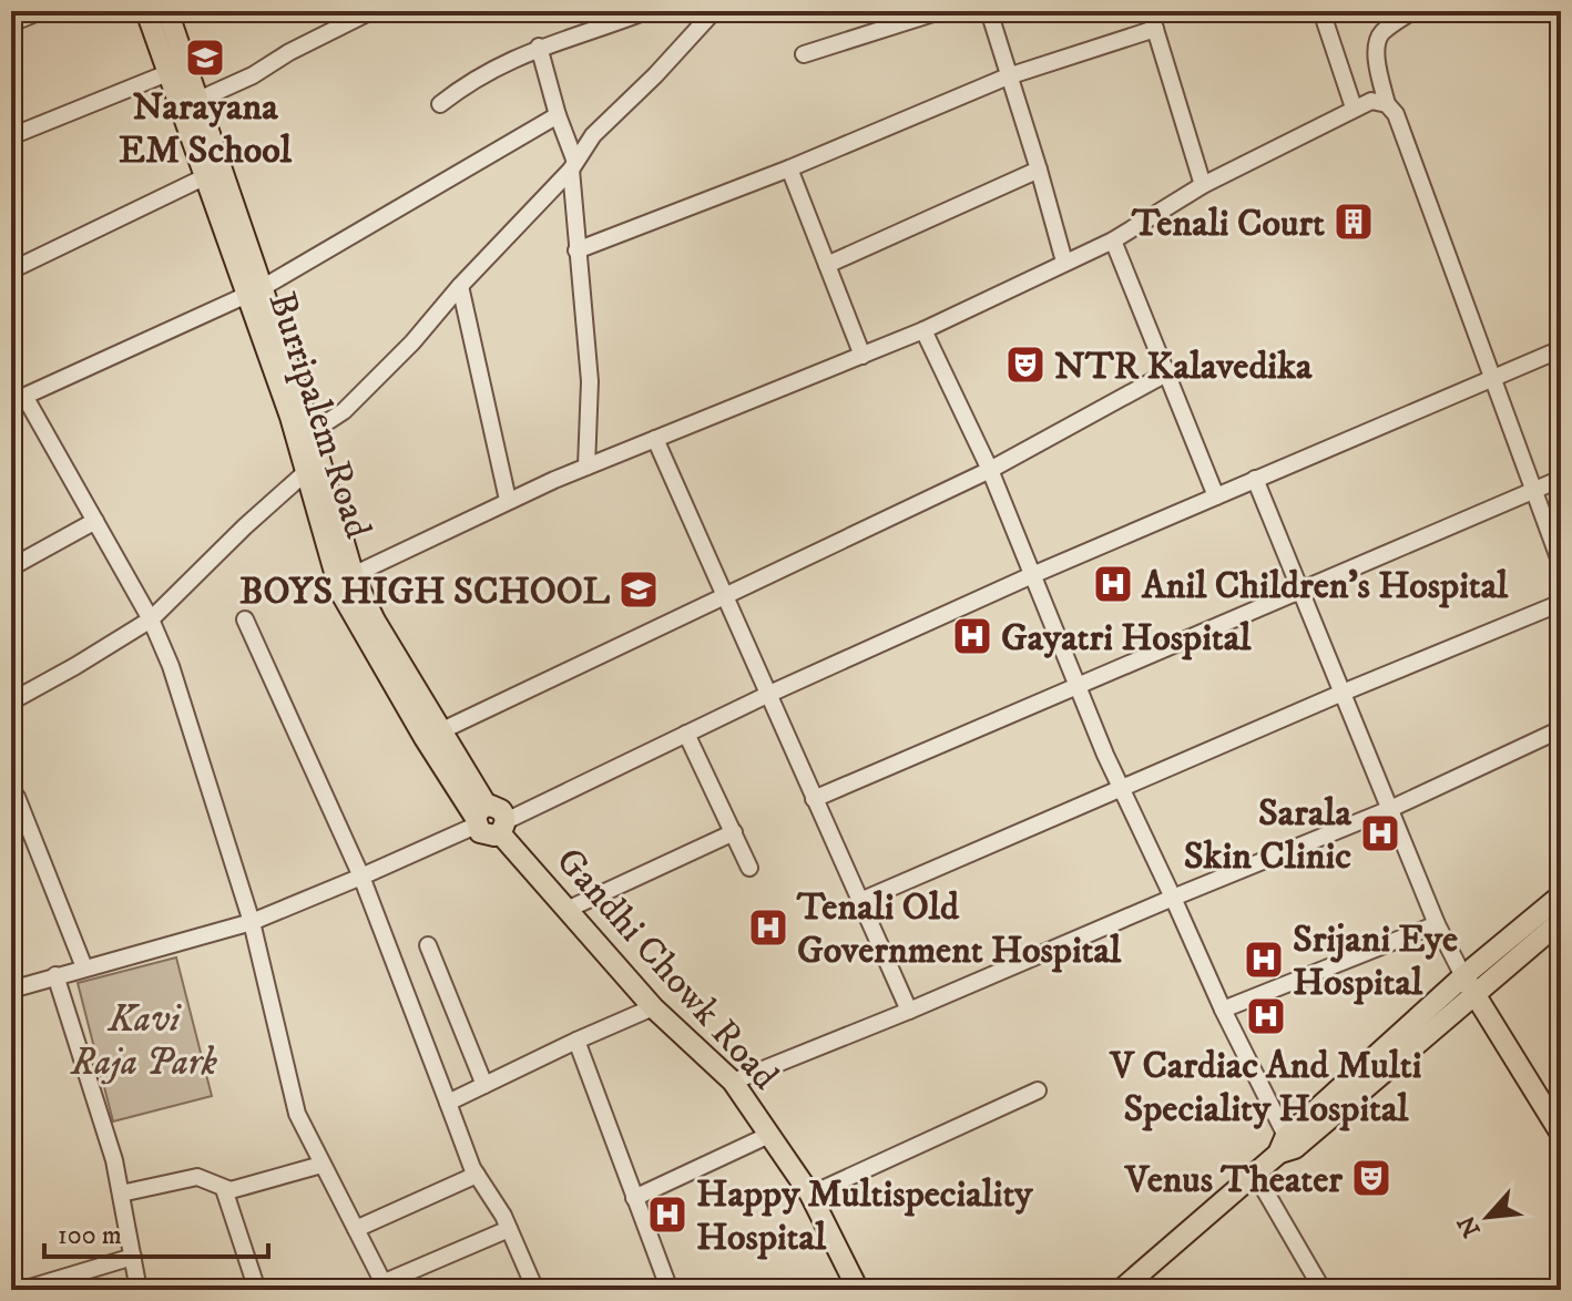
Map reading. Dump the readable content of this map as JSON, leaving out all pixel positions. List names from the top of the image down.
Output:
{
  "streets": {
    "main road": ["Burripalem Road", "Gandhi Chowk Road"]
  },
  "parks": ["Kavi Raja Park"],
  "places": {
    "school or university": ["Narayana EM School", "BOYS HIGH SCHOOL"],
    "building": ["Tenali Court"],
    "theatre": ["NTR Kalavedika", "Venus Theater"],
    "hospital": [
      "Anil Children's Hospital",
      "Gayatri Hospital",
      "Sarala Skin Clinic",
      "Tenali Old Government Hospital",
      "Srijani Eye Hospital",
      "V Cardiac And Multi Speciality Hospital",
      "Happy Multispeciality Hospital"
    ]
  },
  "scale_bar": "100 m",
  "north": "bottom left"
}
